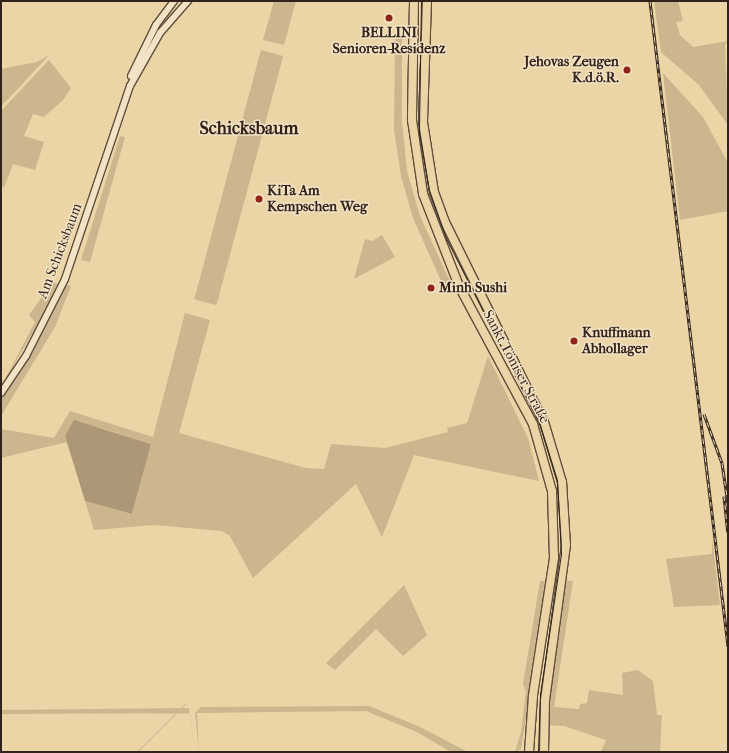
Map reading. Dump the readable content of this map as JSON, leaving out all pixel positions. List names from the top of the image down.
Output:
{
  "streets": {
    "main road": ["Sankt Töniser Straße"],
    "street": ["Am Schicksbaum"]
  },
  "districts": ["Schicksbaum"],
  "places": [
    "BELLINI Senioren-Residenz",
    "Jehovas Zeugen K.d.ö.R.",
    "KiTa Am Kempschen Weg",
    "Minh Sushi",
    "Knuffmann Abhollager"
  ]
}
